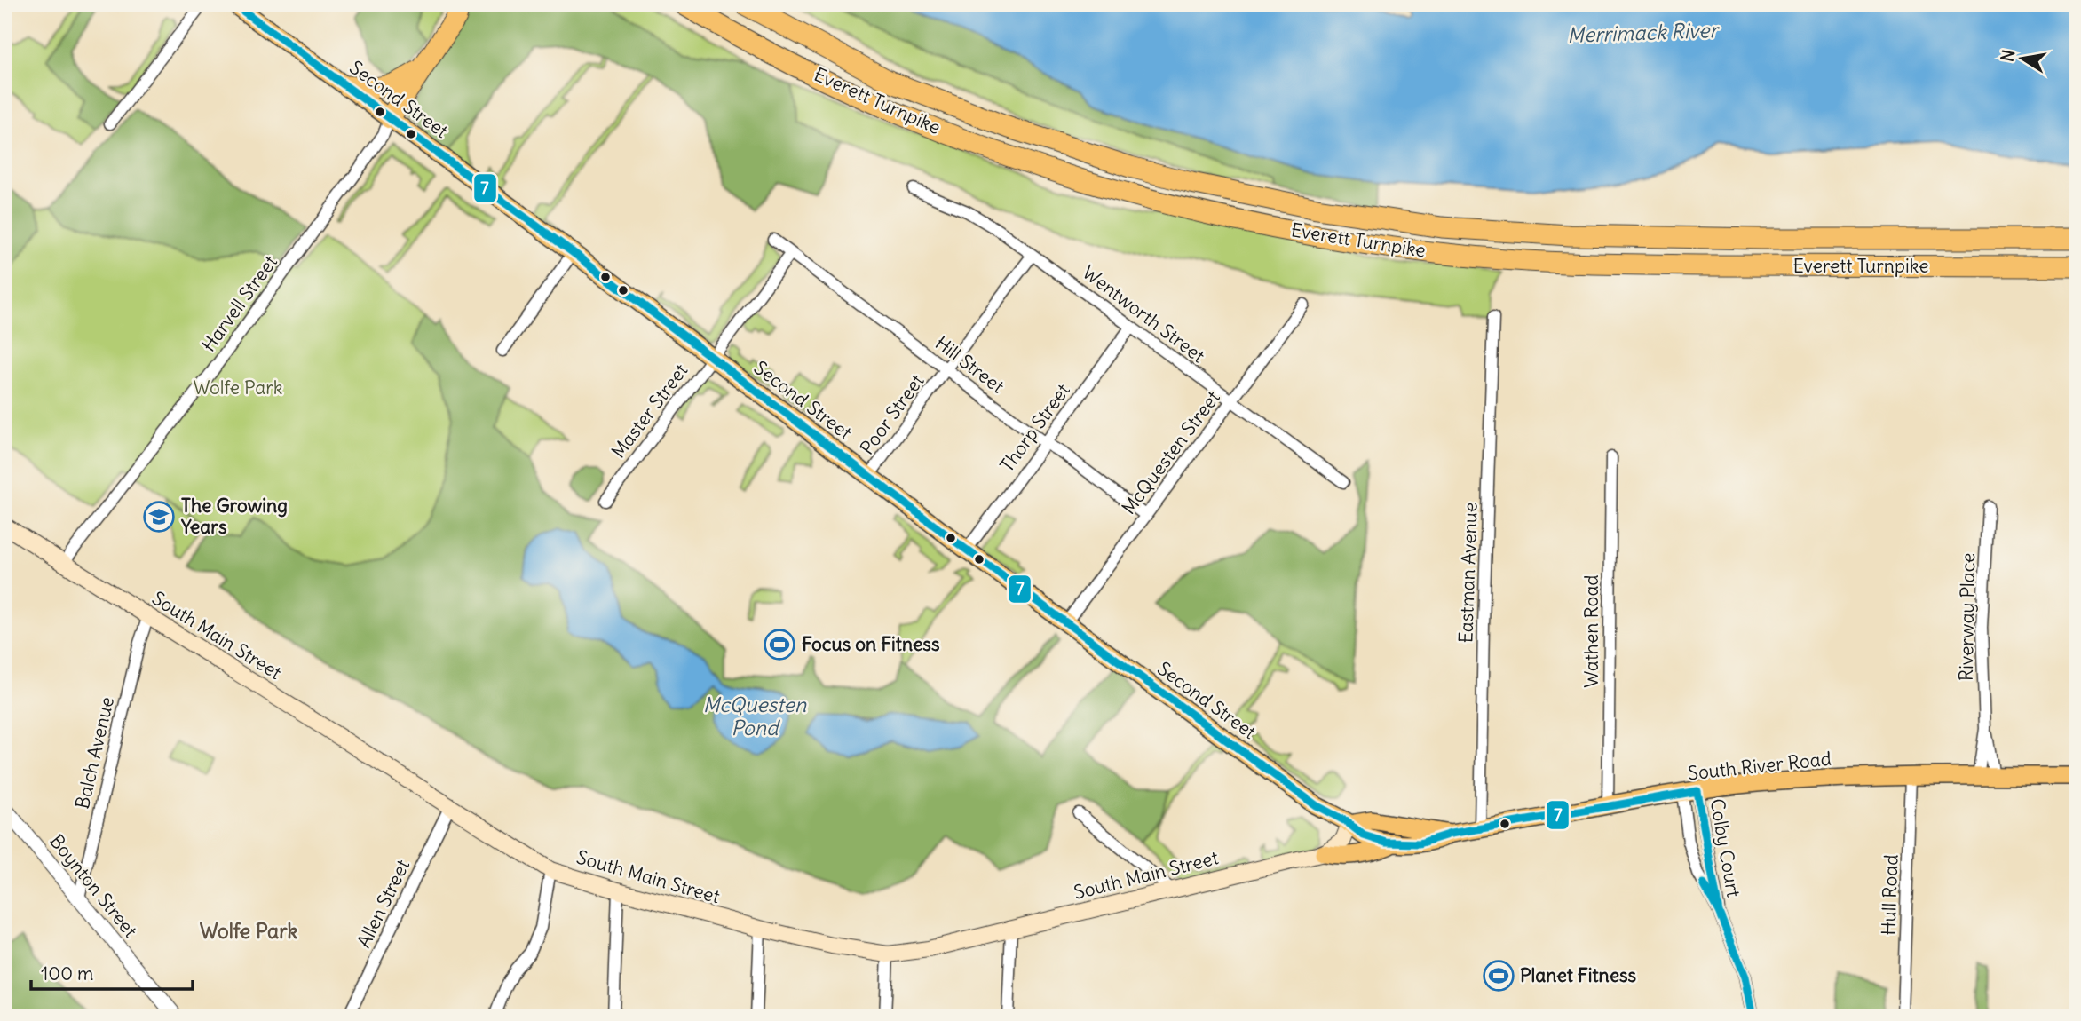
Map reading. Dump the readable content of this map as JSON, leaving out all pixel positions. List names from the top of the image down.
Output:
{
  "streets": {
    "highway": ["Everett Turnpike"],
    "main road": ["Second Street", "South Main Street", "South River Road"],
    "street": [
      "Harvell Street",
      "Wentworth Street",
      "Hill Street",
      "Master Street",
      "Poor Street",
      "Thorp Street",
      "McQuesten Street",
      "Eastman Avenue",
      "Riverway Place",
      "Wathen Road",
      "Balch Avenue",
      "Colby Court",
      "Boynton Street",
      "Hull Road",
      "Allen Street"
    ]
  },
  "crossings": [
    ["Second Street", "Harvell Street"],
    ["Second Street", "Master Street"],
    ["Second Street", "Poor Street"],
    ["Second Street", "Thorp Street"],
    ["Second Street", "McQuesten Street"],
    ["Second Street", "South Main Street"],
    ["Second Street", "South River Road"],
    ["Harvell Street", "South Main Street"],
    ["Wentworth Street", "Poor Street"],
    ["Wentworth Street", "Thorp Street"],
    ["Wentworth Street", "McQuesten Street"],
    ["Hill Street", "Master Street"],
    ["Hill Street", "Poor Street"],
    ["Hill Street", "Thorp Street"],
    ["Hill Street", "McQuesten Street"],
    ["Eastman Avenue", "South River Road"],
    ["Riverway Place", "South River Road"],
    ["Wathen Road", "South River Road"],
    ["South Main Street", "Balch Avenue"],
    ["South Main Street", "South River Road"],
    ["South Main Street", "Allen Street"],
    ["Balch Avenue", "Boynton Street"],
    ["South River Road", "Colby Court"],
    ["South River Road", "Hull Road"]
  ],
  "districts": ["Wolfe Park"],
  "water": ["Merrimack River", "McQuesten Pond"],
  "parks": ["Wolfe Park"],
  "places": {
    "school or university": ["The Growing Years"],
    "sports": ["Focus on Fitness", "Planet Fitness"]
  },
  "lines": ["transit line 7"],
  "scale_bar": "100 m",
  "north": "left"
}
